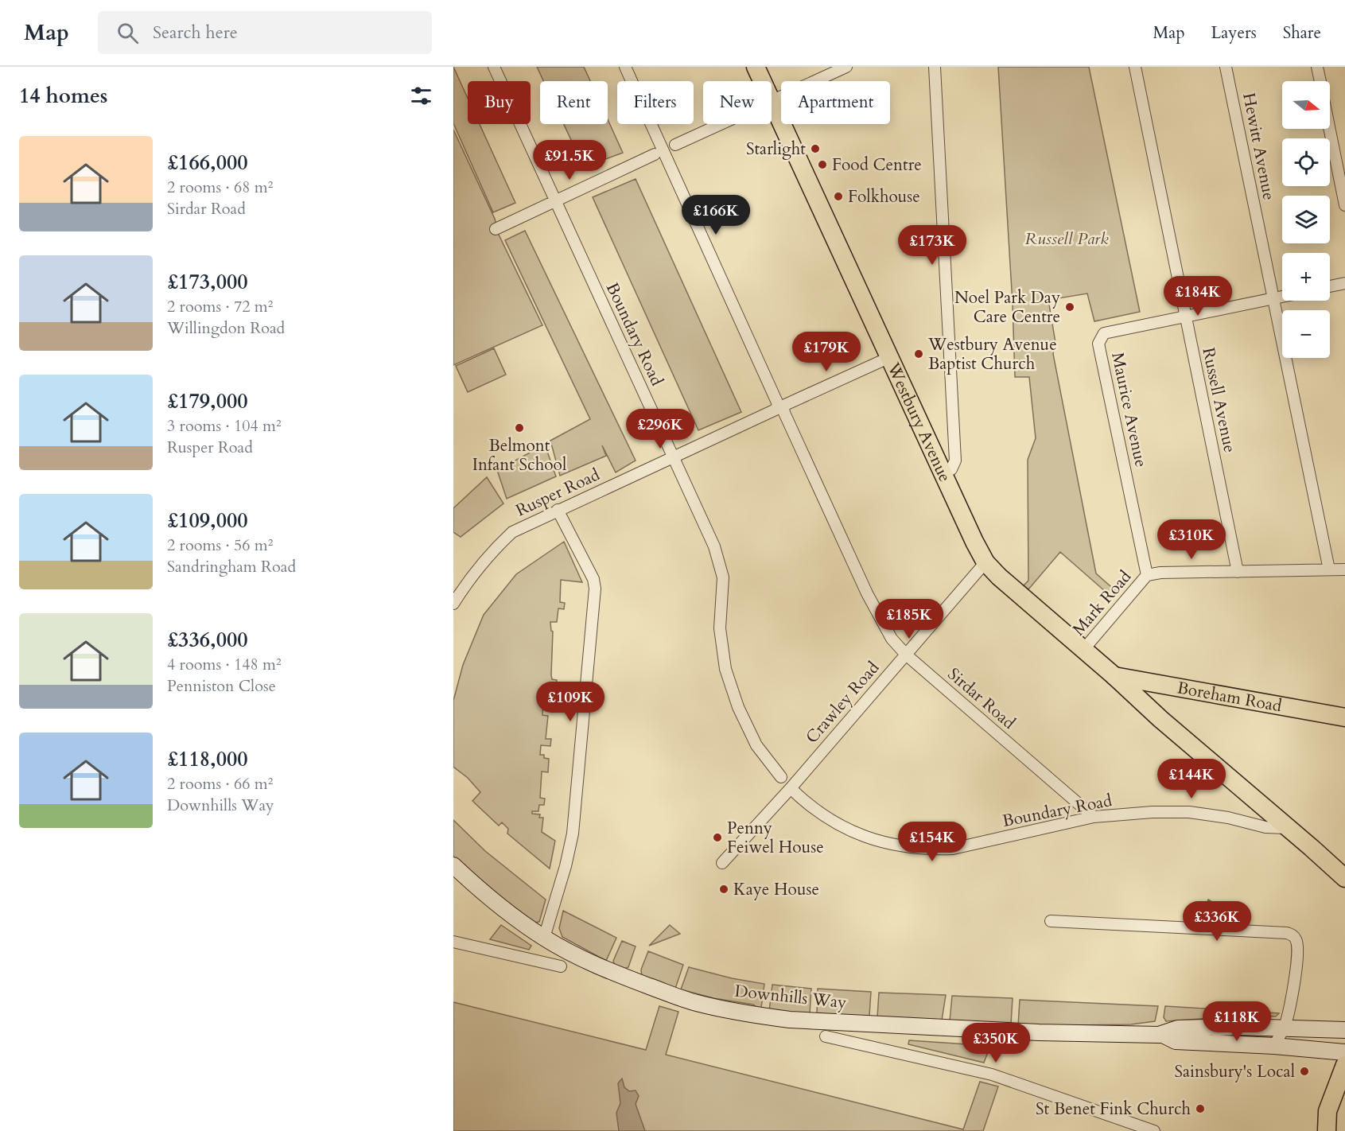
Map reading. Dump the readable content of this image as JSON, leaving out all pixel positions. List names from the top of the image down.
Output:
{
  "streets": {
    "main road": ["Westbury Avenue", "Boreham Road", "Downhills Way"],
    "street": [
      "Hewitt Avenue",
      "Boundary Road",
      "Russell Avenue",
      "Maurice Avenue",
      "Rusper Road",
      "Mark Road",
      "Sirdar Road",
      "Crawley Road"
    ]
  },
  "crossings": [
    ["Hewitt Avenue", "Maurice Avenue"],
    ["Hewitt Avenue", "Mark Road"],
    ["Boundary Road", "Westbury Avenue"],
    ["Boundary Road", "Rusper Road"],
    ["Boundary Road", "Sirdar Road"],
    ["Boundary Road", "Crawley Road"],
    ["Russell Avenue", "Maurice Avenue"],
    ["Russell Avenue", "Mark Road"],
    ["Maurice Avenue", "Mark Road"],
    ["Westbury Avenue", "Rusper Road"],
    ["Westbury Avenue", "Mark Road"],
    ["Westbury Avenue", "Boreham Road"],
    ["Westbury Avenue", "Crawley Road"],
    ["Rusper Road", "Sirdar Road"],
    ["Sirdar Road", "Crawley Road"]
  ],
  "parks": ["Russell Park"],
  "places": [
    "Starlight",
    "Food Centre",
    "Folkhouse",
    "Noel Park Day Care Centre",
    "Westbury Avenue Baptist Church",
    "Belmont Infant School",
    "Penny Feiwel House",
    "Kaye House",
    "Sainsbury's Local",
    "St Benet Fink Church"
  ],
  "north": "right",
  "page": {
    "header": "Map",
    "search": "Search here",
    "nav": ["Map", "Layers", "Share"],
    "heading": "14 homes",
    "map_buttons": ["+", "−"],
    "chip": [
      "Buy",
      "Rent",
      "Filters",
      "New",
      "Apartment"
    ],
    "list": [
      {
        "name": "£166,000",
        "note": "2 rooms · 68 m² · Sirdar Road"
      },
      {
        "name": "£173,000",
        "note": "2 rooms · 72 m² · Willingdon Road"
      },
      {
        "name": "£179,000",
        "note": "3 rooms · 104 m² · Rusper Road"
      },
      {
        "name": "£109,000",
        "note": "2 rooms · 56 m² · Sandringham Road"
      },
      {
        "name": "£336,000",
        "note": "4 rooms · 148 m² · Penniston Close"
      },
      {
        "name": "£118,000",
        "note": "2 rooms · 66 m² · Downhills Way"
      }
    ],
    "price": [
      "£91.5K",
      "£166K",
      "£173K",
      "£184K",
      "£179K",
      "£296K",
      "£310K",
      "£185K",
      "£109K",
      "£144K",
      "£154K",
      "£336K",
      "£118K",
      "£350K"
    ]
  }
}
